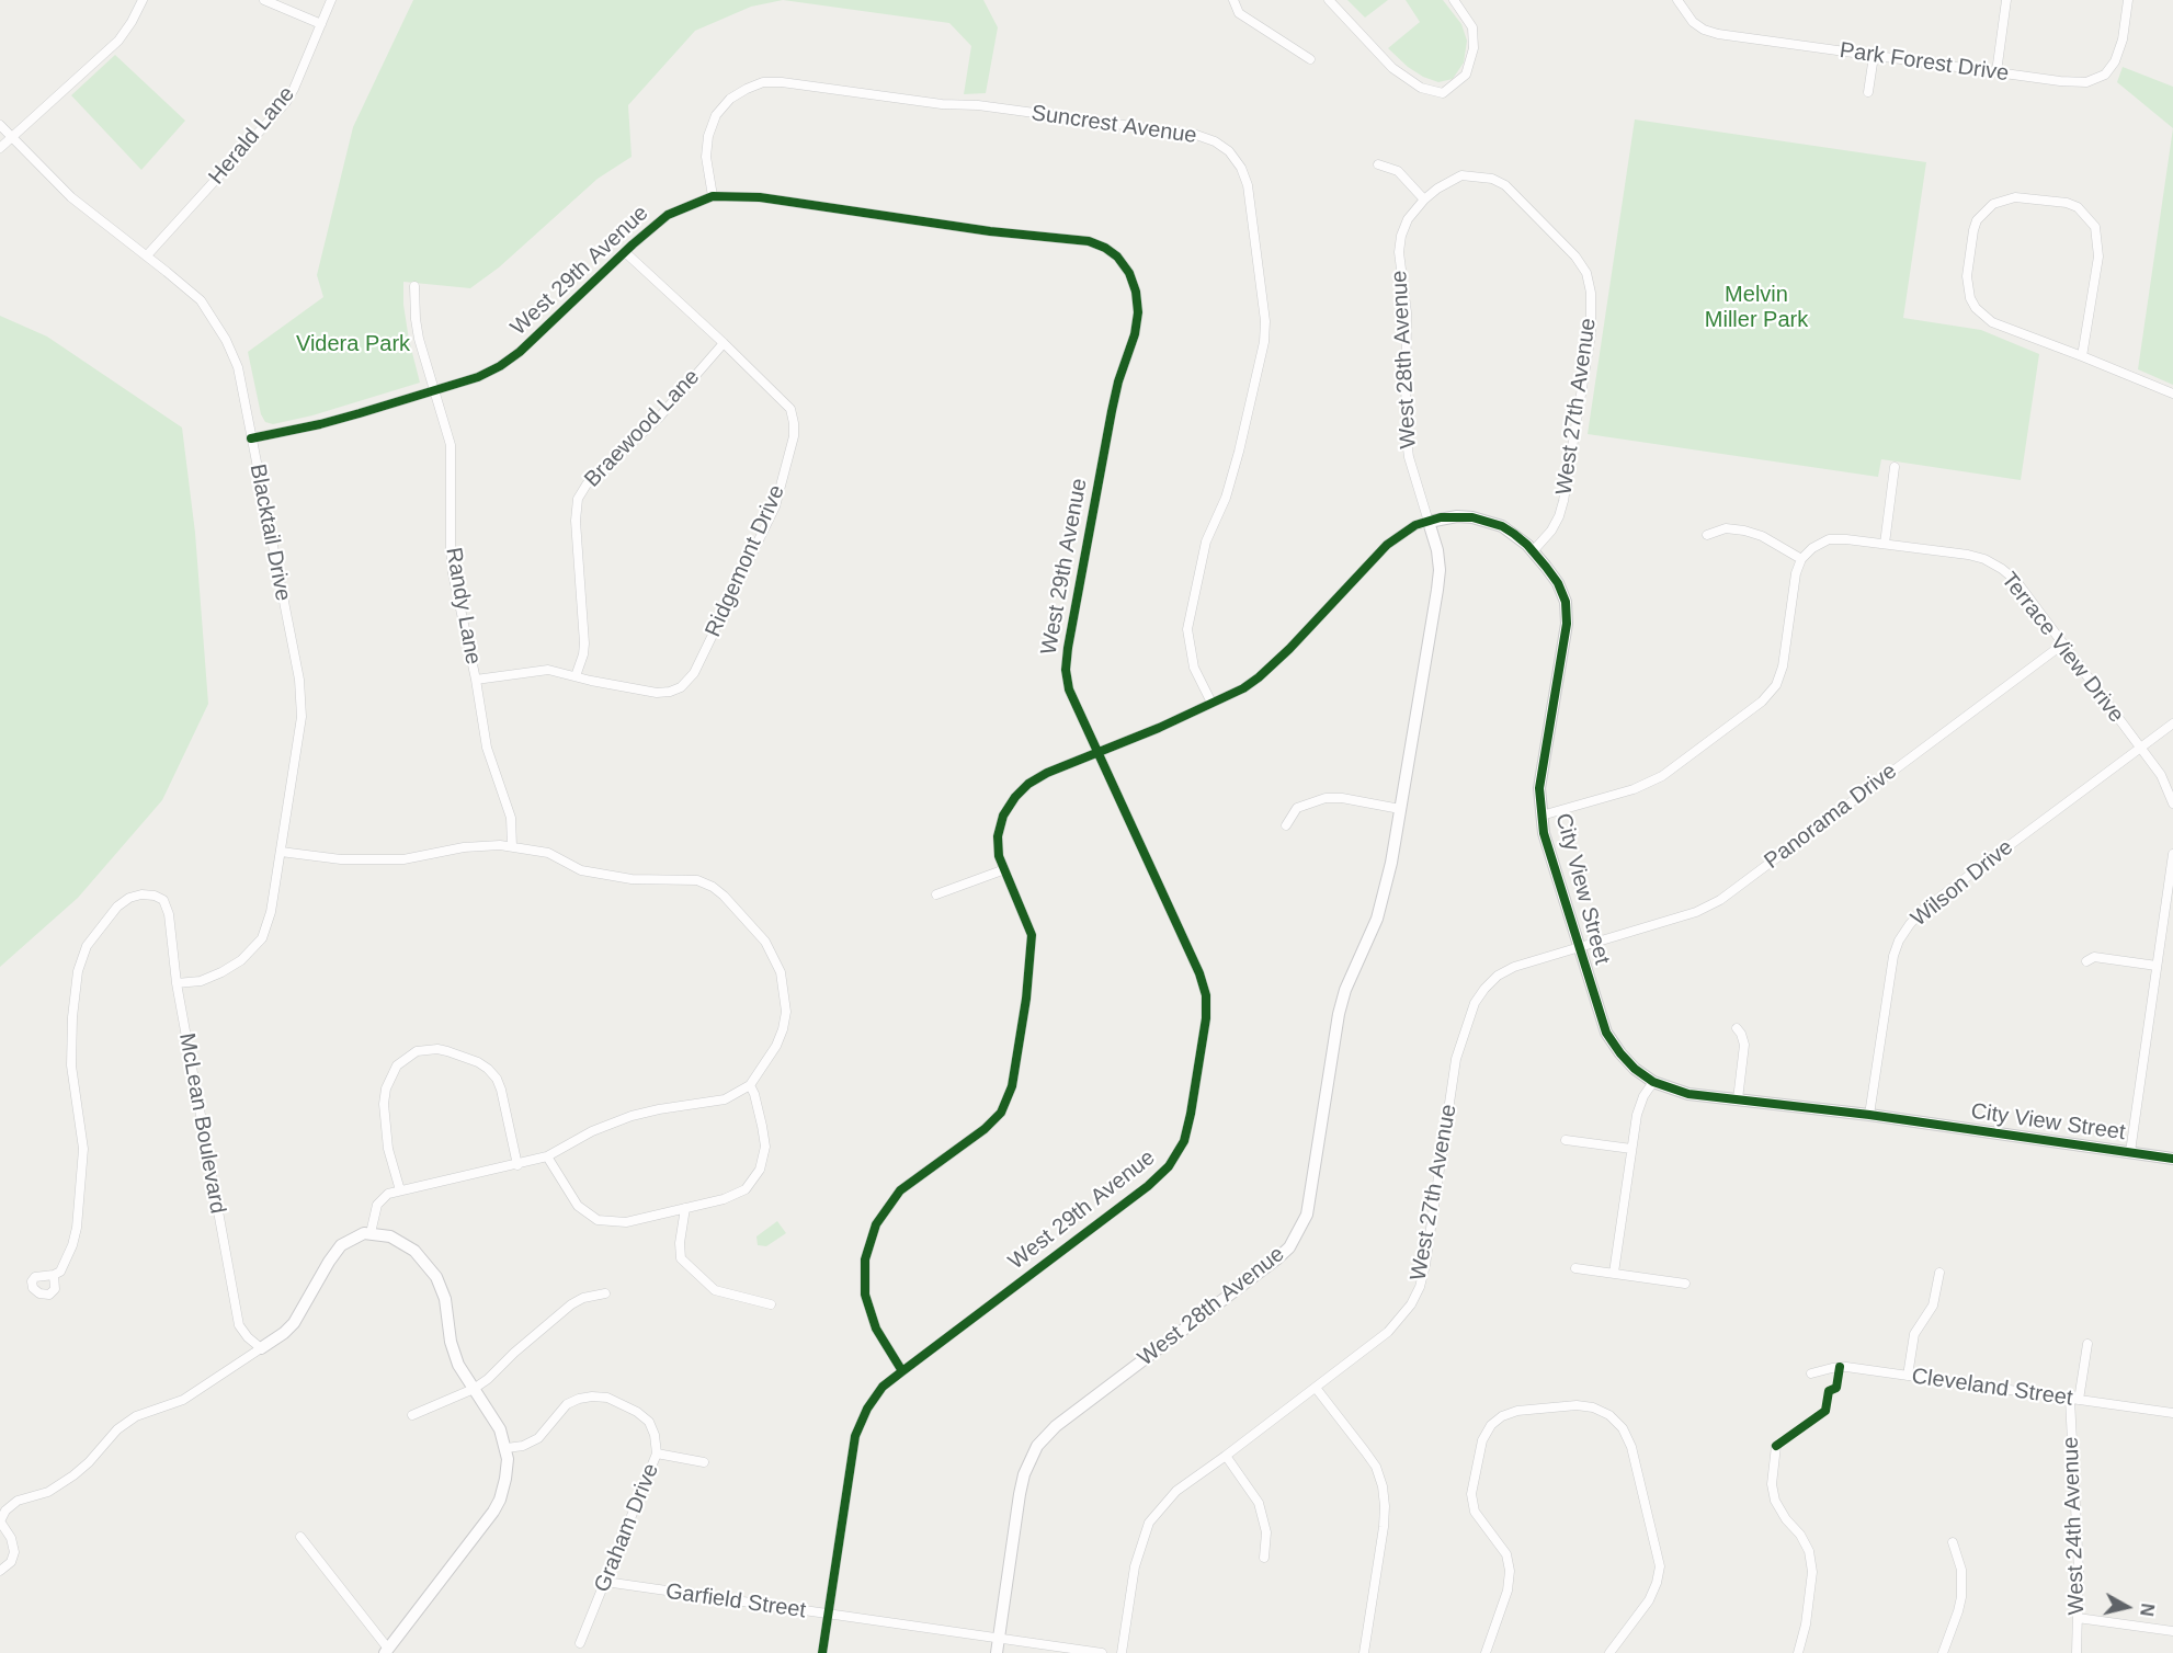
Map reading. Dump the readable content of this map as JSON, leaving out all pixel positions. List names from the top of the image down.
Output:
{
  "streets": {
    "street": [
      "Park Forest Drive",
      "Suncrest Avenue",
      "Herald Lane",
      "West 29th Avenue",
      "West 28th Avenue",
      "West 27th Avenue",
      "Braewood Lane",
      "Blacktail Drive",
      "Ridgemont Drive",
      "Randy Lane",
      "Terrace View Drive",
      "Panorama Drive",
      "Wilson Drive",
      "City View Street",
      "McLean Boulevard",
      "Cleveland Street",
      "West 24th Avenue",
      "Graham Drive",
      "Garfield Street"
    ]
  },
  "crossings": [
    ["Suncrest Avenue", "West 29th Avenue"],
    ["Suncrest Avenue", "City View Street"],
    ["Herald Lane", "Blacktail Drive"],
    ["West 29th Avenue", "Blacktail Drive"],
    ["West 29th Avenue", "Ridgemont Drive"],
    ["West 29th Avenue", "Randy Lane"],
    ["West 29th Avenue", "City View Street"],
    ["West 29th Avenue", "Garfield Street"],
    ["West 28th Avenue", "West 27th Avenue"],
    ["West 28th Avenue", "City View Street"],
    ["West 28th Avenue", "Garfield Street"],
    ["West 27th Avenue", "Panorama Drive"],
    ["West 27th Avenue", "City View Street"],
    ["Braewood Lane", "Ridgemont Drive"],
    ["Blacktail Drive", "McLean Boulevard"],
    ["Ridgemont Drive", "Randy Lane"],
    ["Terrace View Drive", "Panorama Drive"],
    ["Terrace View Drive", "Wilson Drive"],
    ["Panorama Drive", "City View Street"],
    ["Wilson Drive", "City View Street"],
    ["Cleveland Street", "West 24th Avenue"],
    ["Graham Drive", "Garfield Street"]
  ],
  "parks": ["Melvin Miller Park", "Videra Park"],
  "north": "right"
}
